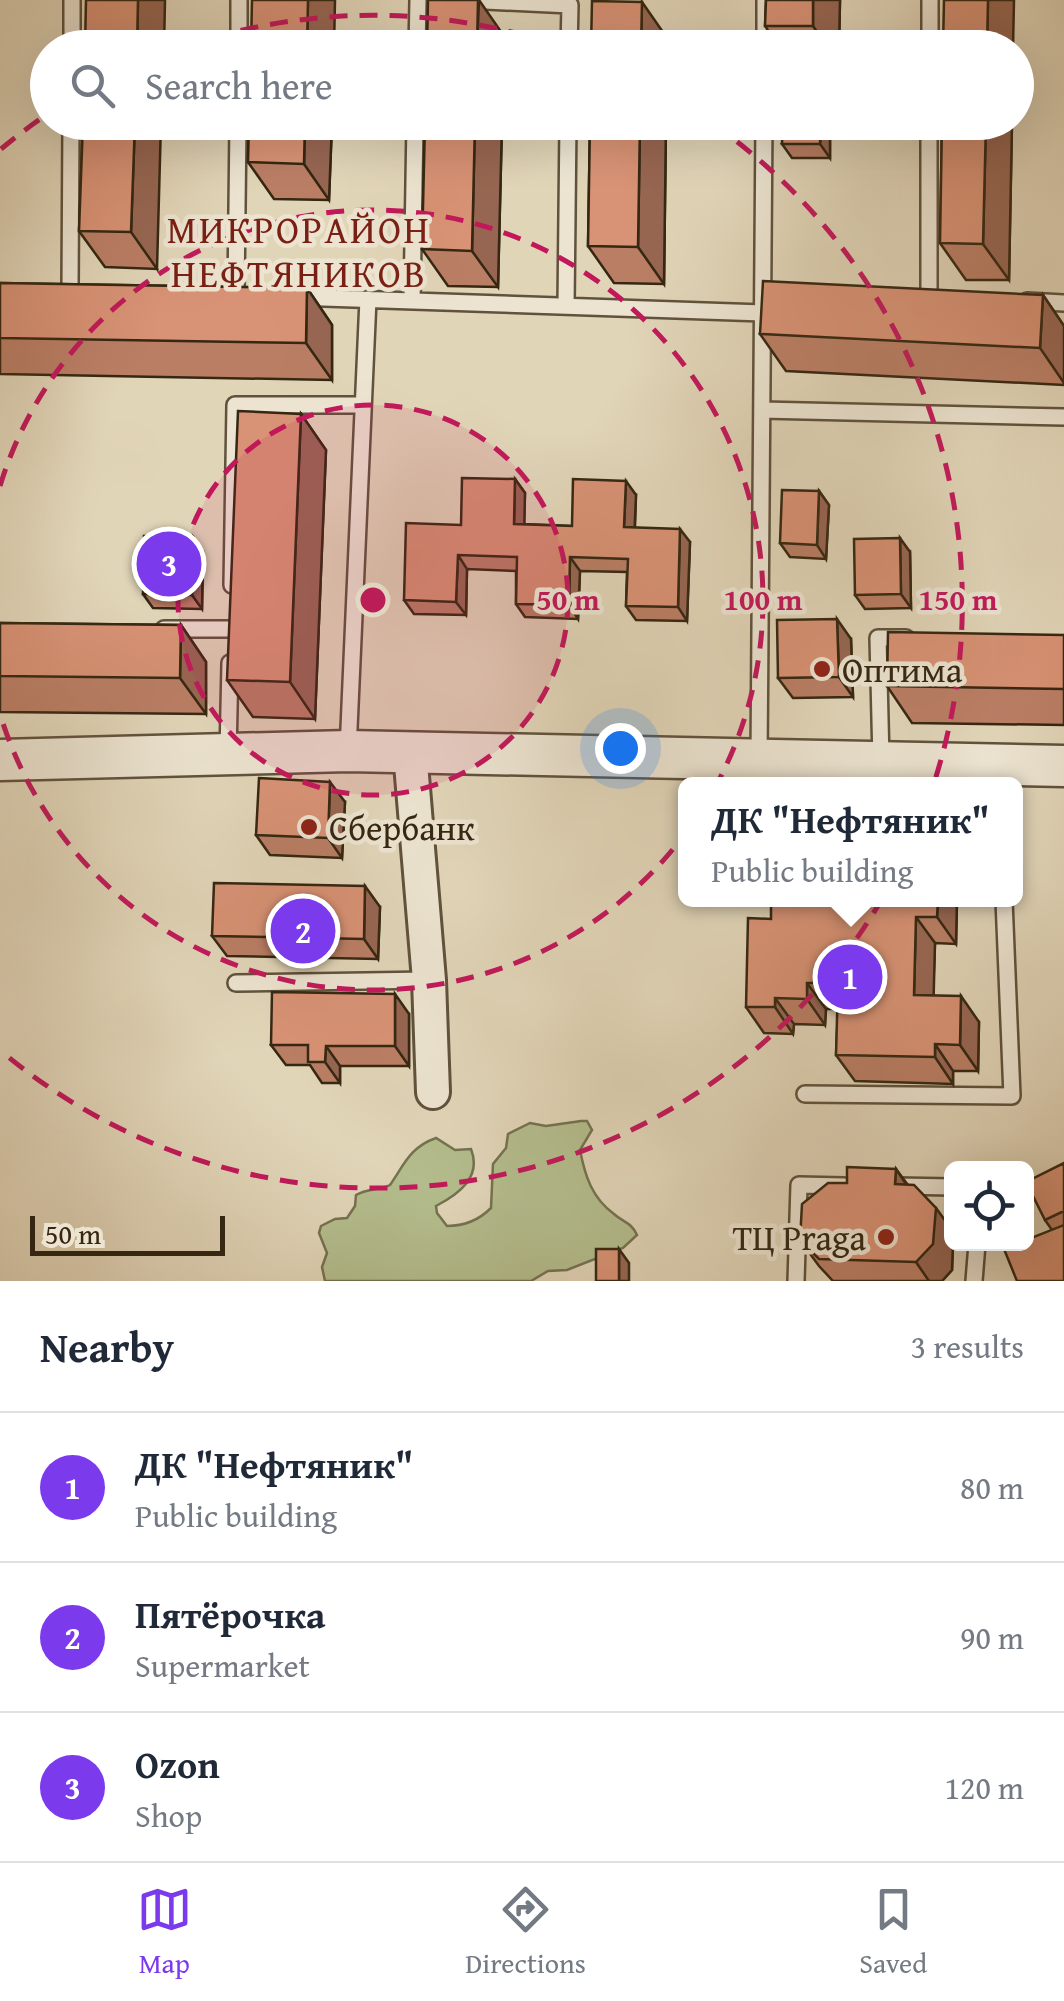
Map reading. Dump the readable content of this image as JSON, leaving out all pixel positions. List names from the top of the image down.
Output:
{
  "districts": ["МИКРОРАЙОН НЕФТЯНИКОВ"],
  "places": ["Оптима", "Сбербанк", "ТЦ Praga"],
  "scale_bar": "50 m",
  "page": {
    "search": "Search here",
    "pins": ["3", "2", "1"],
    "popup": ["ДК \"Нефтяник\"", "Public building"],
    "scale": "50 m",
    "heading": ["Nearby", "3 results"],
    "list": [
      {
        "mark": "1",
        "name": "ДК \"Нефтяник\"",
        "note": "Public building",
        "value": "80 m"
      },
      {
        "mark": "2",
        "name": "Пятёрочка",
        "note": "Supermarket",
        "value": "90 m"
      },
      {
        "mark": "3",
        "name": "Ozon",
        "note": "Shop",
        "value": "120 m"
      }
    ],
    "nav": ["Map", "Directions", "Saved"]
  },
  "rings": ["50 m", "100 m", "150 m"]
}
